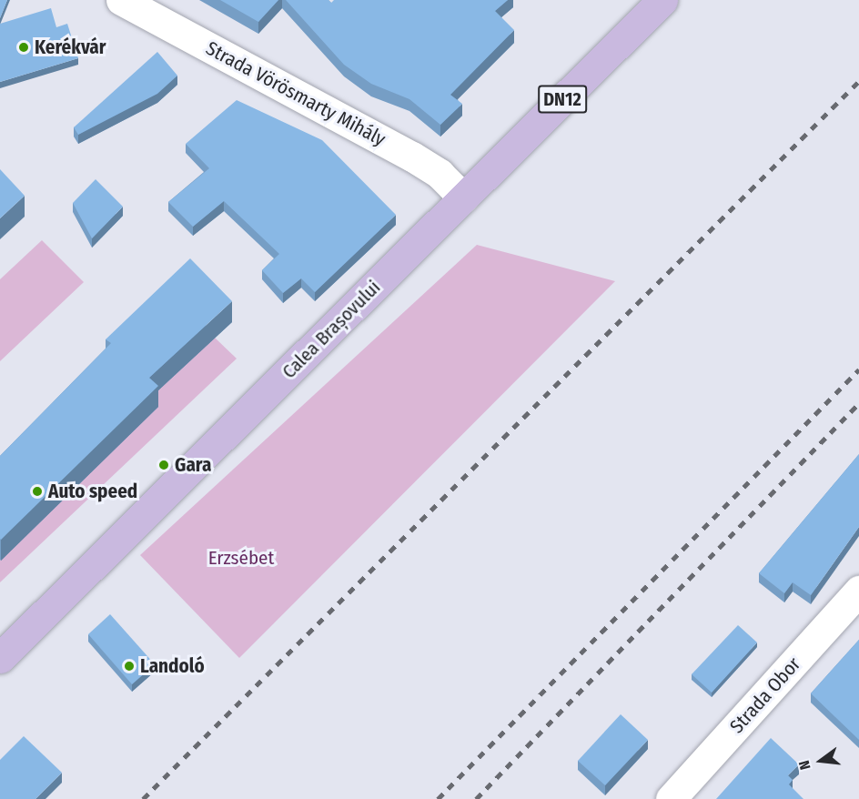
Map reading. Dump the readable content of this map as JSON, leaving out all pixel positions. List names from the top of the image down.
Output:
{
  "streets": {
    "main road": ["DN12", "Calea Brașovului"],
    "street": ["Strada Vörösmarty Mihály", "Strada Obor"]
  },
  "crossings": [
    ["Strada Vörösmarty Mihály", "Calea Brașovului"]
  ],
  "parks": ["Erzsébet"],
  "places": [
    "Kerékvár",
    "Gara",
    "Auto speed",
    "Landoló"
  ],
  "north": "left"
}
